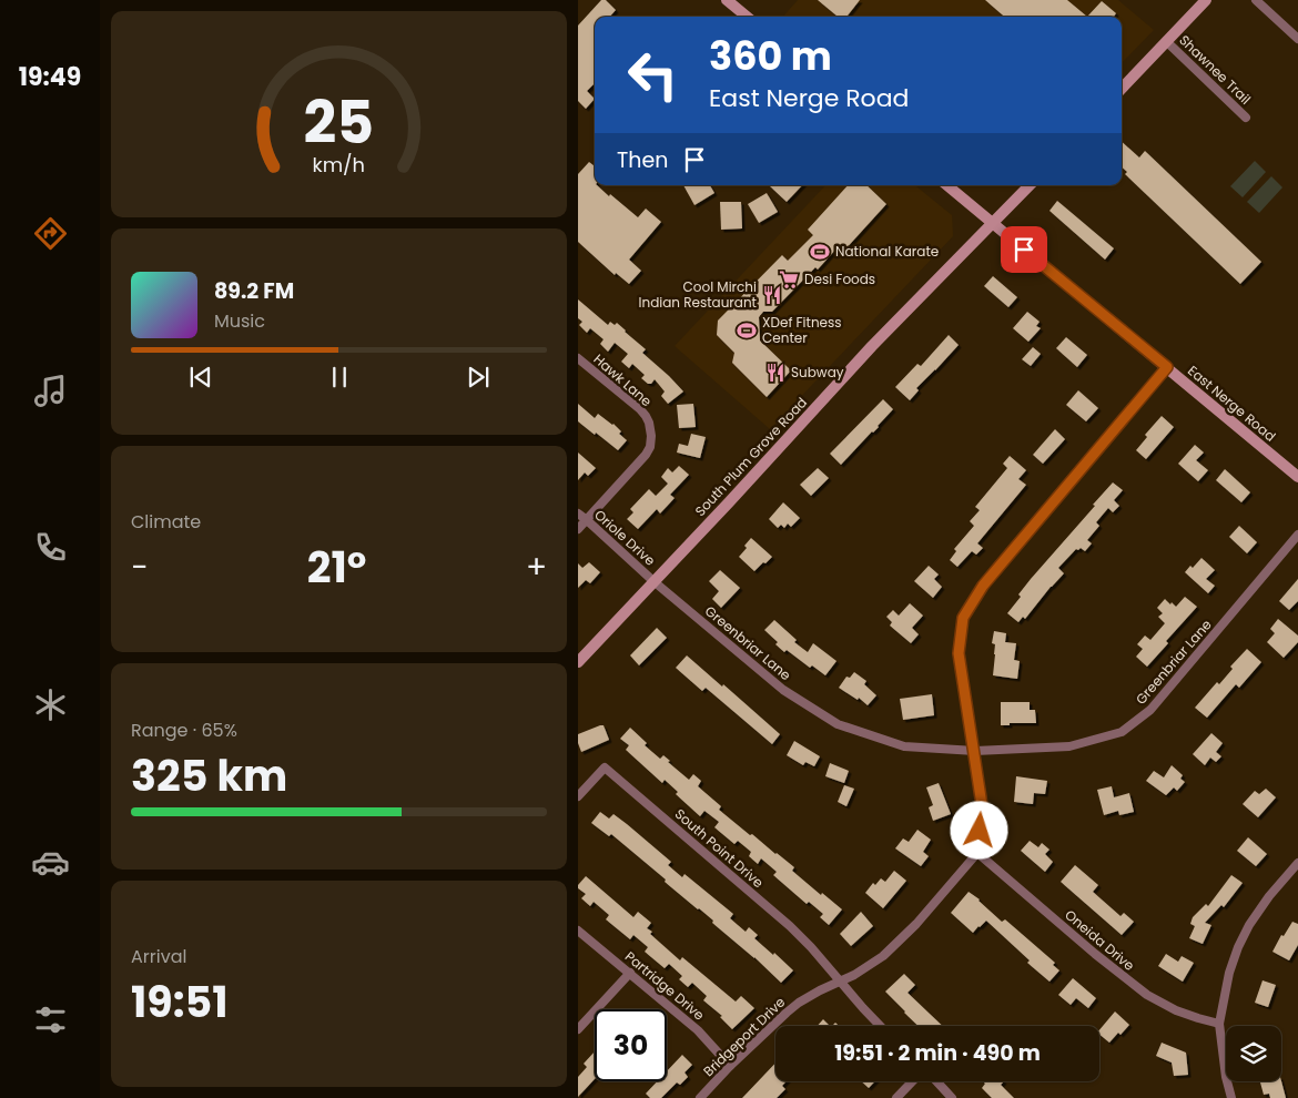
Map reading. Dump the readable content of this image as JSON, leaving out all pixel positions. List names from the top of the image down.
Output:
{
  "streets": {
    "street": [
      "Shawnee Trail",
      "Hawk Lane",
      "East Nerge Road",
      "South Plum Grove Road",
      "Oriole Drive",
      "Greenbriar Lane",
      "South Point Drive",
      "Oneida Drive",
      "Partridge Drive",
      "Bridgeport Drive"
    ]
  },
  "crossings": [
    ["Hawk Lane", "Oriole Drive"],
    ["East Nerge Road", "South Plum Grove Road"],
    ["South Plum Grove Road", "Oriole Drive"],
    ["South Plum Grove Road", "Greenbriar Lane"],
    ["Oriole Drive", "Greenbriar Lane"],
    ["South Point Drive", "Bridgeport Drive"],
    ["Oneida Drive", "Bridgeport Drive"],
    ["Partridge Drive", "Bridgeport Drive"]
  ],
  "places": {
    "sports": ["National Karate", "XDef Fitness Center"],
    "supermarket": ["Desi Foods"],
    "restaurant": ["Cool Mirchi Indian Restaurant", "Subway"]
  },
  "page": {
    "tabs": "19:49",
    "turn": ["360 m", "East Nerge Road"],
    "then": "Then",
    "song": ["89.2 FM", "Music"],
    "tile": [
      "Climate",
      ["Range · 65%", "325 km"],
      ["Arrival", "19:51"]
    ],
    "heat": ["−", "21°", "+"],
    "limit": "30",
    "trip": "19:51 · 2 min · 490 m",
    "gauge": ["25", "km/h"]
  }
}
